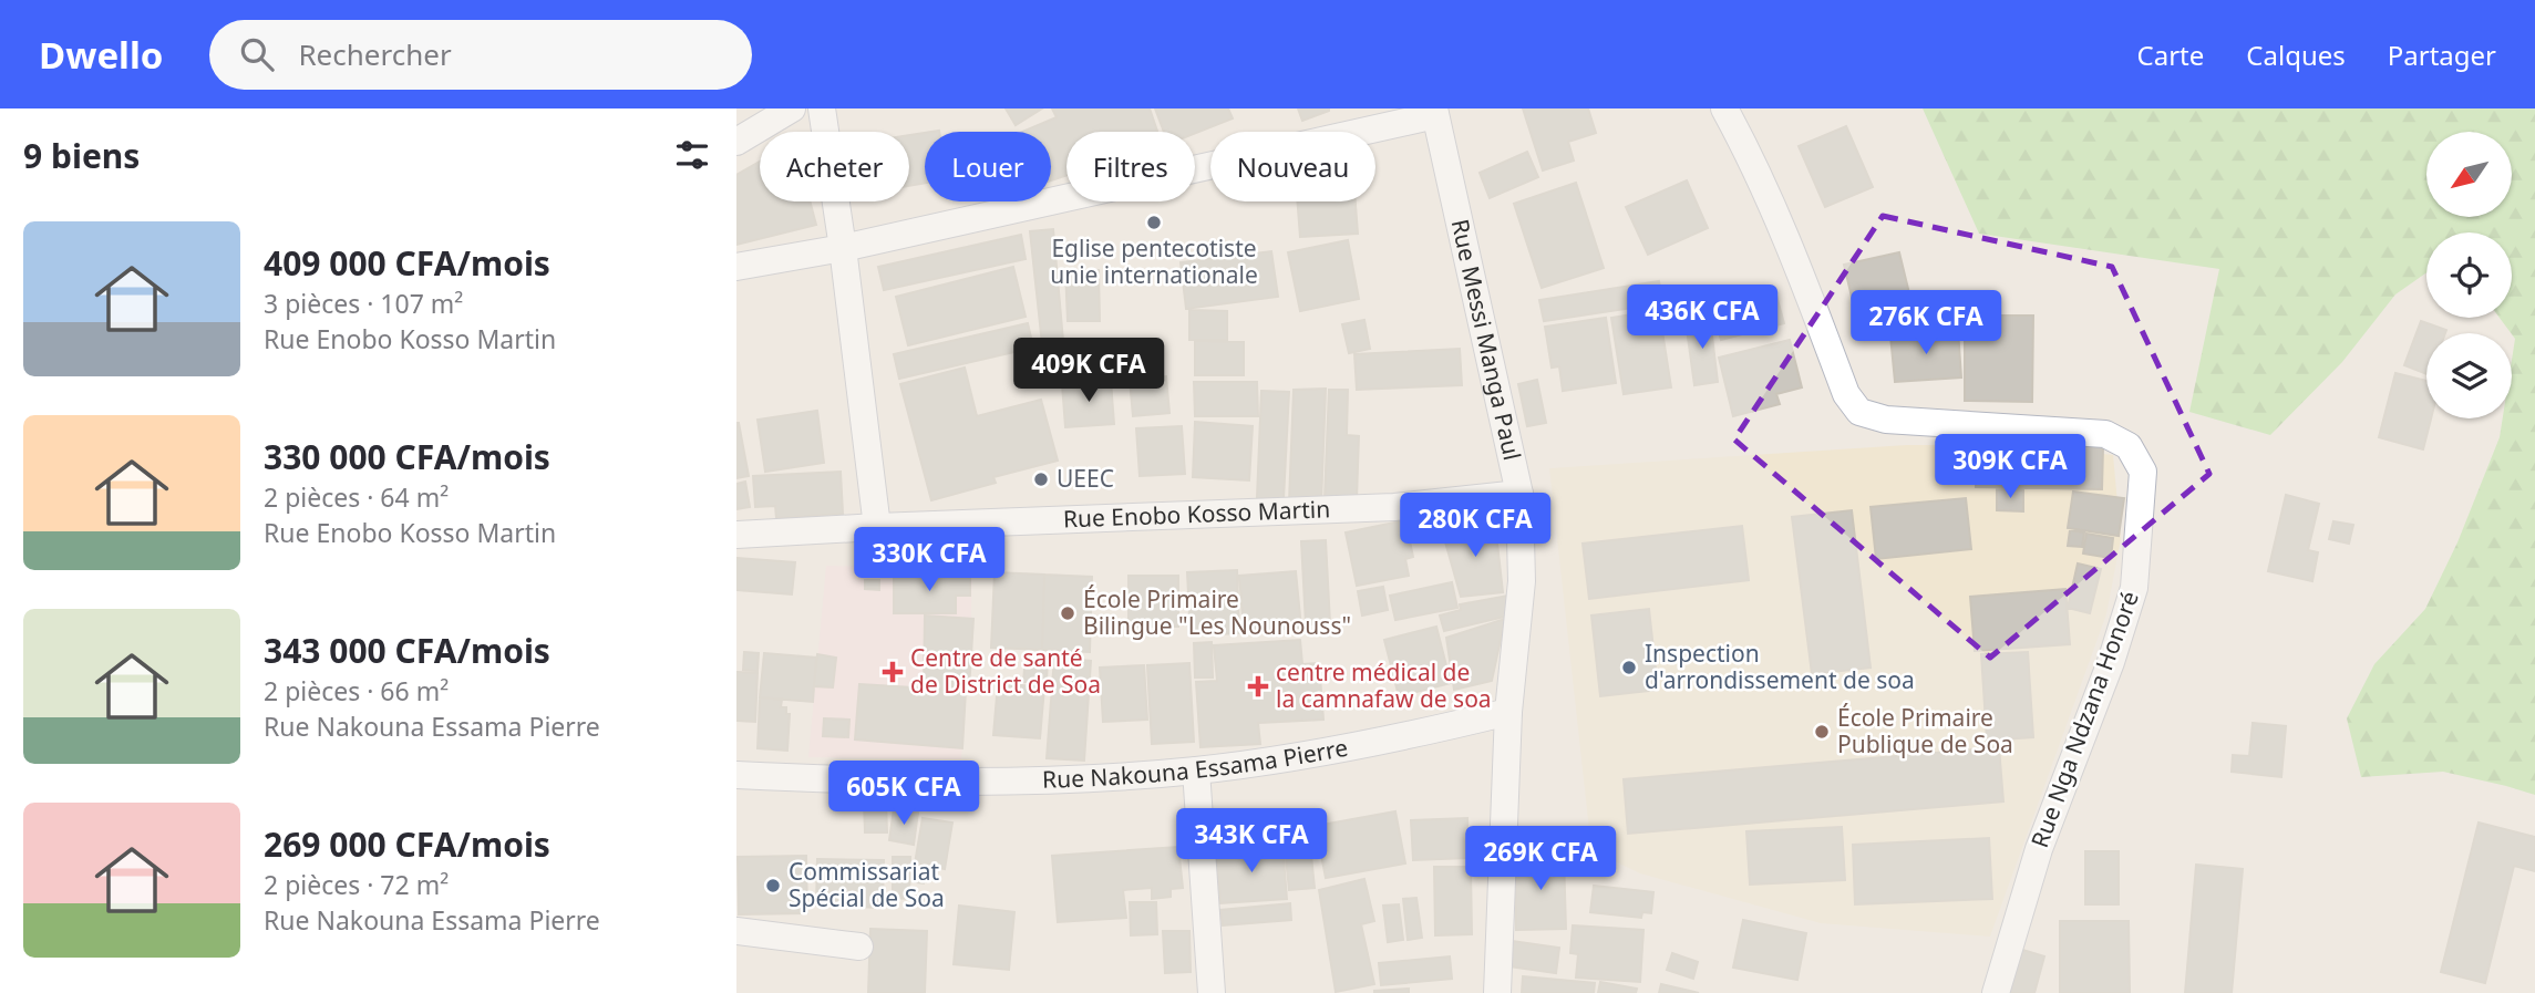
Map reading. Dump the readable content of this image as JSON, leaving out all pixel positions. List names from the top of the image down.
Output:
{
  "streets": {
    "street": [
      "Rue Messi Manga Paul",
      "Rue Enobo Kosso Martin",
      "Rue Nga Ndzana Honoré",
      "Rue Nakouna Essama Pierre"
    ]
  },
  "crossings": [
    ["Rue Messi Manga Paul", "Rue Enobo Kosso Martin"],
    ["Rue Messi Manga Paul", "Rue Nakouna Essama Pierre"]
  ],
  "places": {
    "other": [
      "Eglise pentecotiste unie internationale",
      "UEEC",
      "École Primaire Bilingue \"Les Nounouss\"",
      "Inspection d'arrondissement de soa",
      "École Primaire Publique de Soa",
      "Commissariat Spécial de Soa"
    ],
    "health": ["Centre de santé de District de Soa", "centre médical de la camnafaw de soa"]
  },
  "north": "bottom left",
  "page": {
    "header": "Dwello",
    "search": "Rechercher",
    "nav": ["Carte", "Calques", "Partager"],
    "heading": "9 biens",
    "chip": [
      "Acheter",
      "Louer",
      "Filtres",
      "Nouveau"
    ],
    "list": [
      {
        "name": "409 000 CFA/mois",
        "note": "3 pièces · 107 m² · Rue Enobo Kosso Martin"
      },
      {
        "name": "330 000 CFA/mois",
        "note": "2 pièces · 64 m² · Rue Enobo Kosso Martin"
      },
      {
        "name": "343 000 CFA/mois",
        "note": "2 pièces · 66 m² · Rue Nakouna Essama Pierre"
      },
      {
        "name": "269 000 CFA/mois",
        "note": "2 pièces · 72 m² · Rue Nakouna Essama Pierre"
      }
    ],
    "price": [
      "436K CFA",
      "276K CFA",
      "409K CFA",
      "309K CFA",
      "280K CFA",
      "330K CFA",
      "605K CFA",
      "343K CFA",
      "269K CFA"
    ]
  }
}
